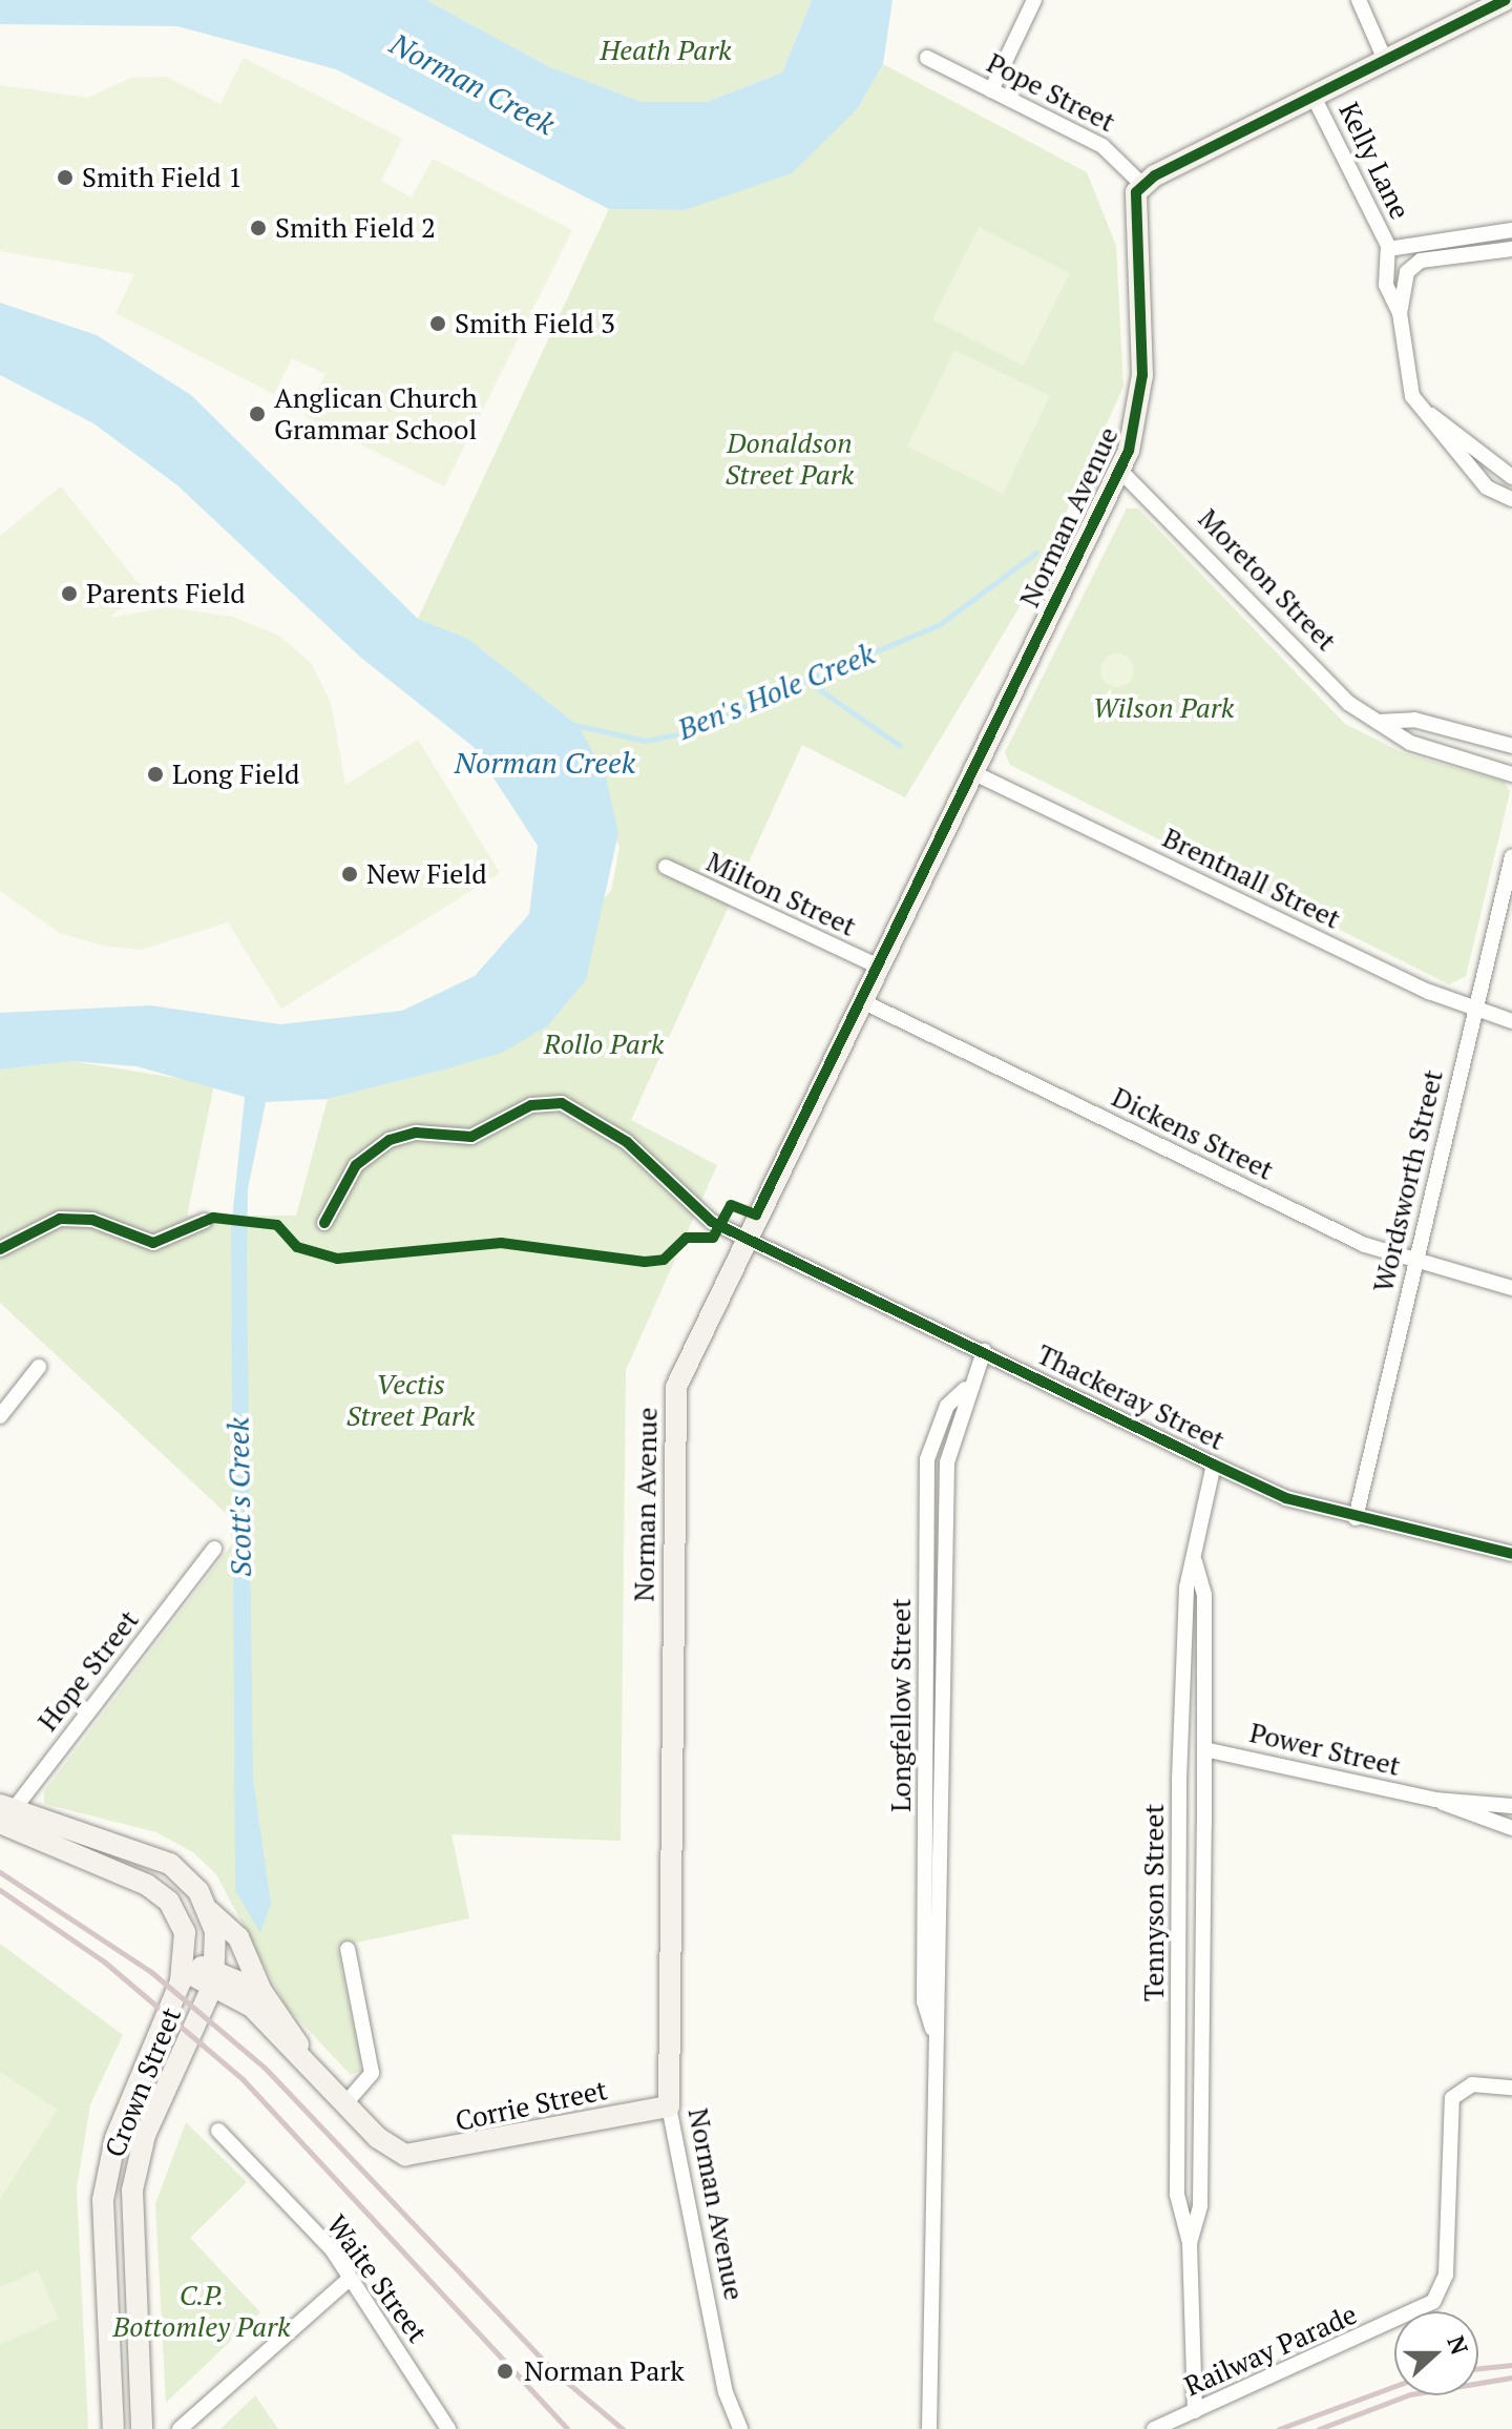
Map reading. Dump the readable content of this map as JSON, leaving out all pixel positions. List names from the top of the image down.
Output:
{
  "streets": {
    "street": [
      "Pope Street",
      "Kelly Lane",
      "Norman Avenue",
      "Moreton Street",
      "Brentnall Street",
      "Milton Street",
      "Dickens Street",
      "Wordsworth Street",
      "Thackeray Street",
      "Hope Street",
      "Longfellow Street",
      "Power Street",
      "Tennyson Street",
      "Crown Street",
      "Corrie Street",
      "Waite Street",
      "Railway Parade"
    ]
  },
  "crossings": [
    ["Pope Street", "Norman Avenue"],
    ["Norman Avenue", "Moreton Street"],
    ["Norman Avenue", "Brentnall Street"],
    ["Norman Avenue", "Milton Street"],
    ["Norman Avenue", "Dickens Street"],
    ["Norman Avenue", "Thackeray Street"],
    ["Norman Avenue", "Corrie Street"],
    ["Brentnall Street", "Wordsworth Street"],
    ["Dickens Street", "Wordsworth Street"],
    ["Wordsworth Street", "Thackeray Street"],
    ["Thackeray Street", "Longfellow Street"],
    ["Thackeray Street", "Tennyson Street"],
    ["Power Street", "Tennyson Street"],
    ["Tennyson Street", "Railway Parade"]
  ],
  "water": ["Norman Creek", "Ben's Hole Creek", "Scott's Creek"],
  "parks": [
    "Heath Park",
    "Donaldson Street Park",
    "Wilson Park",
    "Rollo Park",
    "Vectis Street Park",
    "C.P. Bottomley Park"
  ],
  "places": [
    "Smith Field 1",
    "Smith Field 2",
    "Smith Field 3",
    "Anglican Church Grammar School",
    "Parents Field",
    "Long Field",
    "New Field",
    "Norman Park"
  ],
  "north": "right"
}
